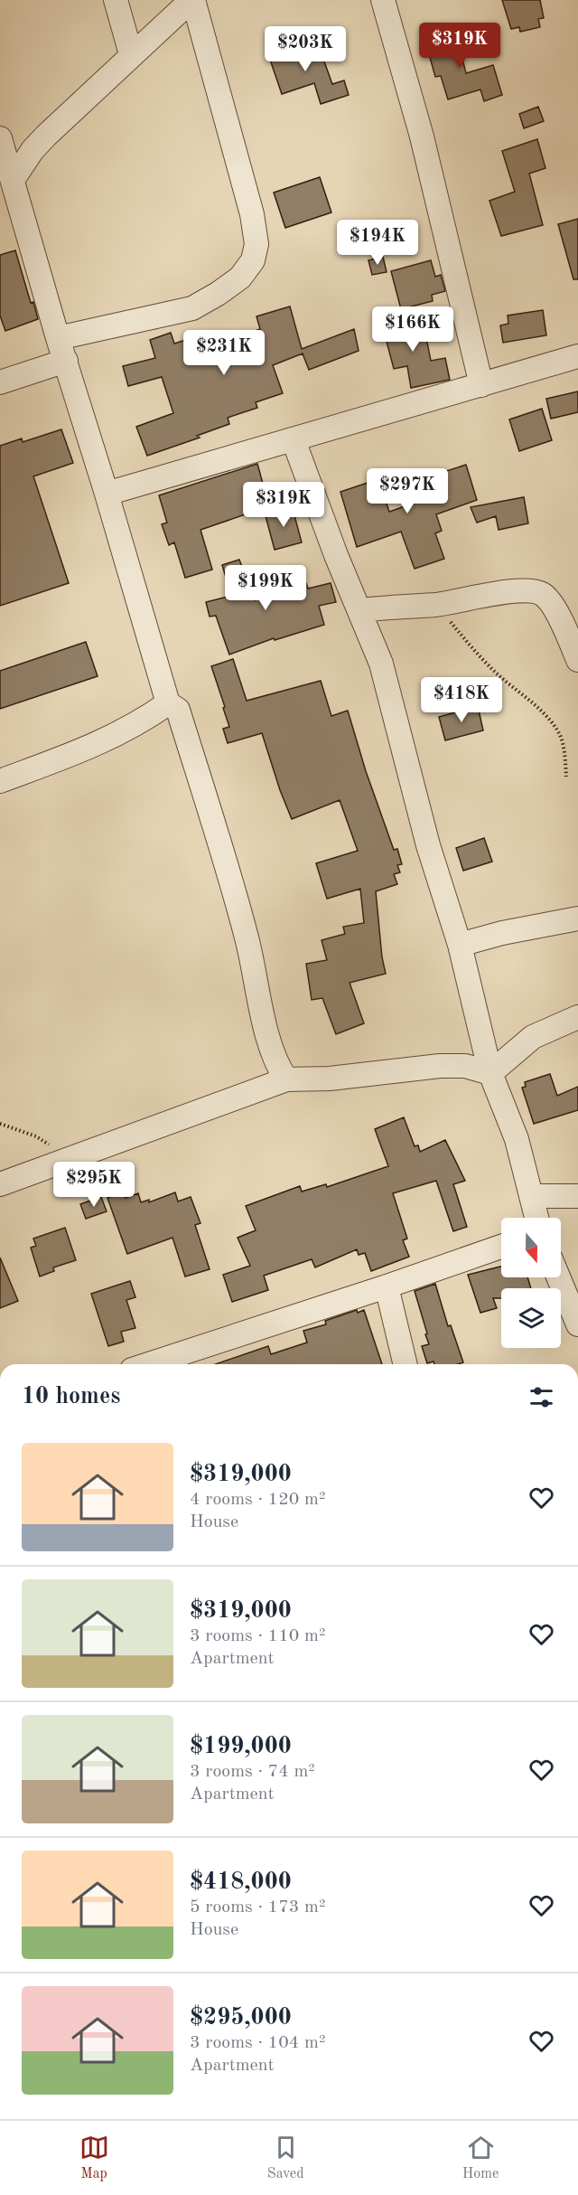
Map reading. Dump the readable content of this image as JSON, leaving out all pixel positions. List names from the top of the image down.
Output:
{
  "north": "bottom",
  "page": {
    "price": [
      "$319K",
      "$203K",
      "$194K",
      "$166K",
      "$231K",
      "$297K",
      "$319K",
      "$199K",
      "$418K",
      "$295K"
    ],
    "heading": "10 homes",
    "list": [
      {
        "name": "$319,000",
        "note": "4 rooms · 120 m² · House"
      },
      {
        "name": "$319,000",
        "note": "3 rooms · 110 m² · Apartment"
      },
      {
        "name": "$199,000",
        "note": "3 rooms · 74 m² · Apartment"
      },
      {
        "name": "$418,000",
        "note": "5 rooms · 173 m² · House"
      },
      {
        "name": "$295,000",
        "note": "3 rooms · 104 m² · Apartment"
      }
    ],
    "tabs": ["Map", "Saved", "Home"]
  }
}
